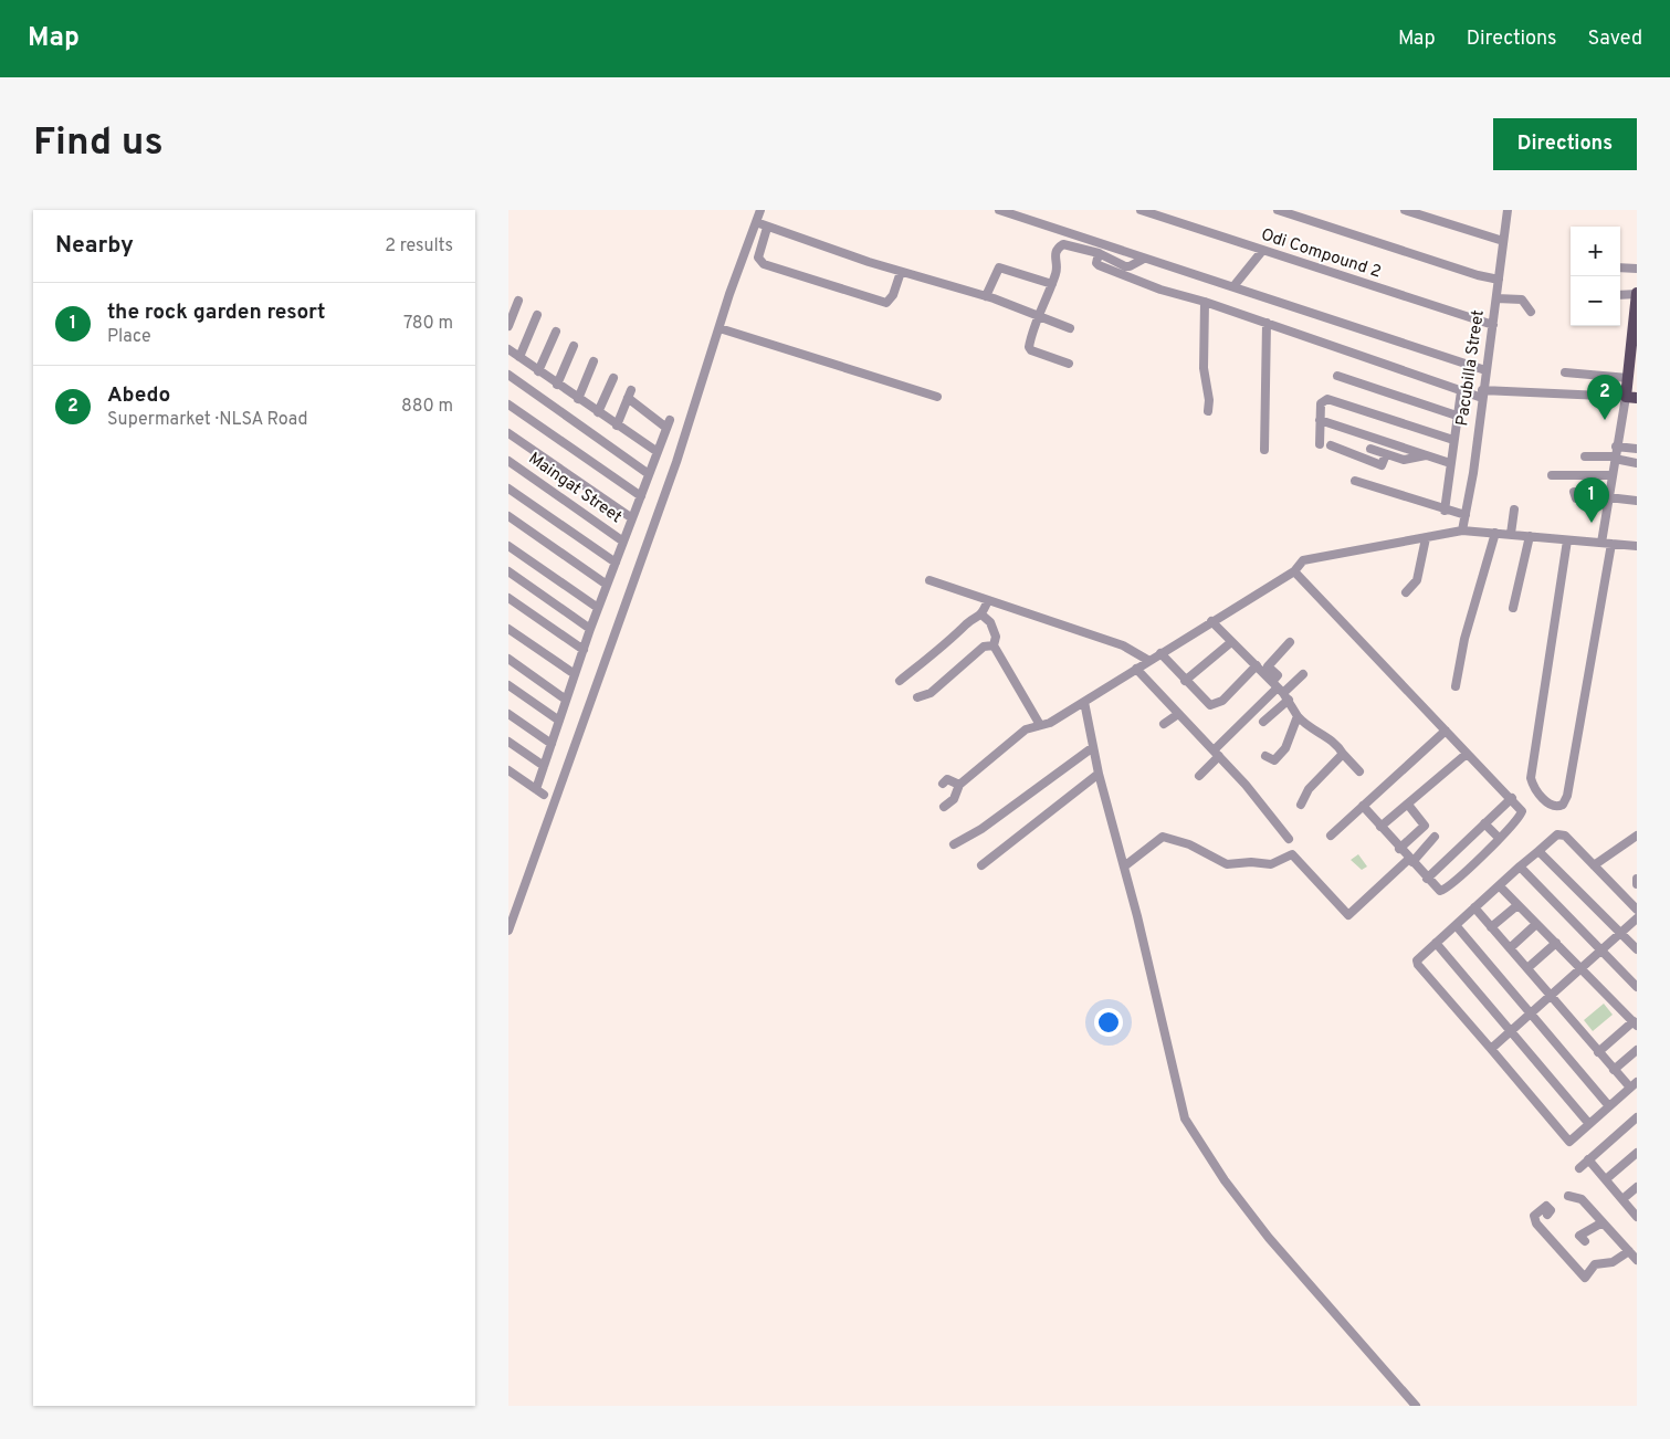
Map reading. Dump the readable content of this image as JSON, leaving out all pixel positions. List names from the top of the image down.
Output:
{
  "streets": {
    "street": ["Odi Compound 2", "Pacubilla Street", "Maingat Street"]
  },
  "crossings": [
    ["Odi Compound 2", "Pacubilla Street"]
  ],
  "page": {
    "header": "Map",
    "nav": ["Map", "Directions", "Saved"],
    "buttons": "Directions",
    "title": "Find us",
    "heading": ["Nearby", "2 results"],
    "map_buttons": ["+", "−"],
    "list": [
      {
        "mark": "1",
        "name": "the rock garden resort",
        "note": "Place",
        "value": "780 m"
      },
      {
        "mark": "2",
        "name": "Abedo",
        "note": "Supermarket · NLSA Road",
        "value": "880 m"
      }
    ],
    "pins": ["2", "1"]
  }
}
